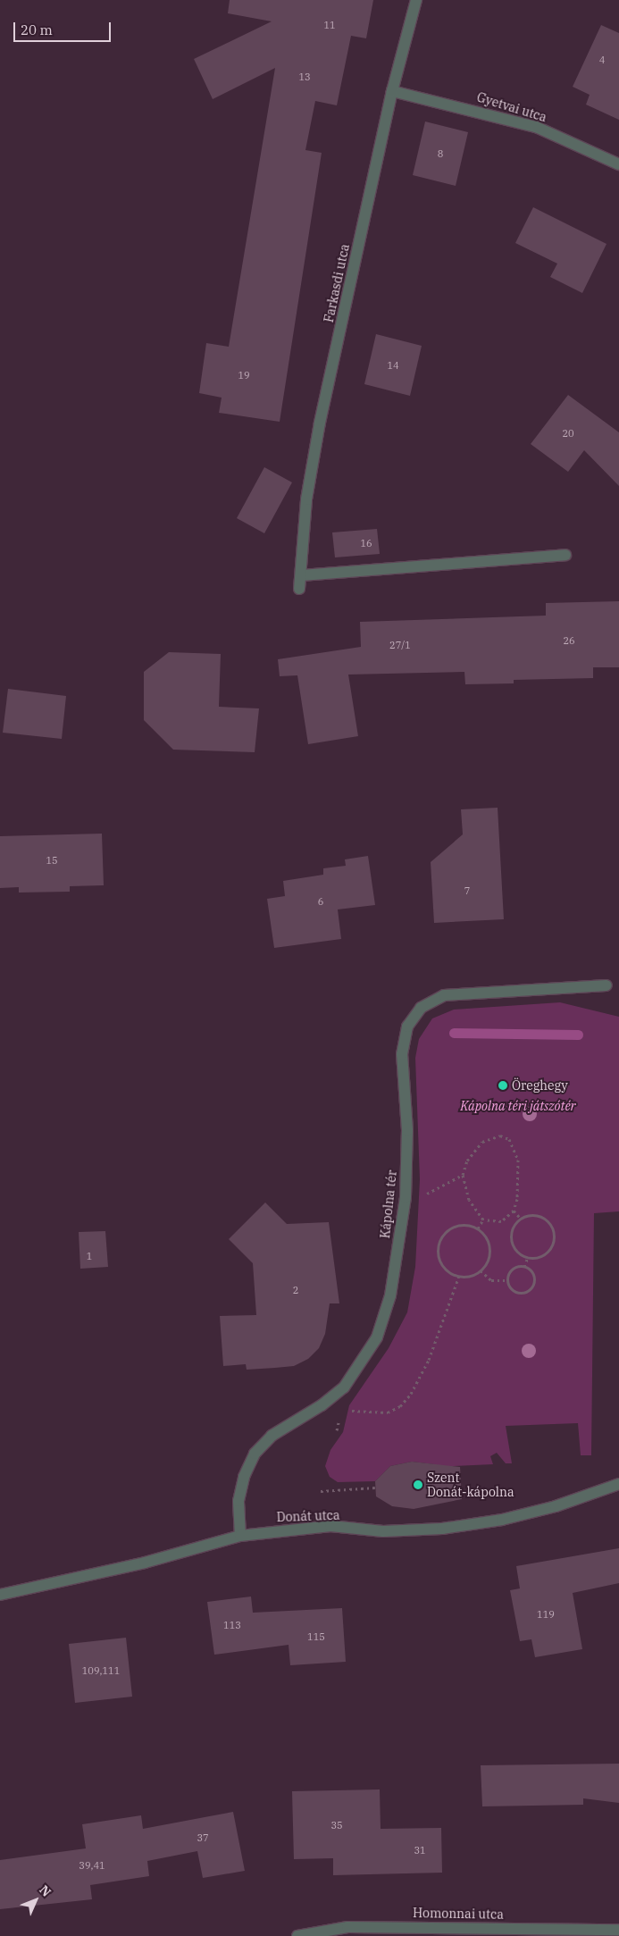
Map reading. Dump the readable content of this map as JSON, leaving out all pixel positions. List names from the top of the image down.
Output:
{
  "streets": {
    "street": [
      "Gyetvai utca",
      "Farkasdi utca",
      "Kápolna tér",
      "Donát utca",
      "Homonnai utca"
    ]
  },
  "crossings": [
    ["Gyetvai utca", "Farkasdi utca"],
    ["Kápolna tér", "Donát utca"]
  ],
  "parks": ["Kápolna téri játszótér"],
  "places": ["Öreghegy", "Szent Donát-kápolna"],
  "house_numbers": [
    "11",
    "4",
    "13",
    "8",
    "14",
    "19",
    "20",
    "16",
    "26",
    "27/1",
    "15",
    "7",
    "6",
    "1",
    "2",
    "119",
    "113",
    "115",
    "109,111",
    "35",
    "37",
    "31",
    "39,41"
  ],
  "scale_bar": "20 m",
  "north": "top right"
}
